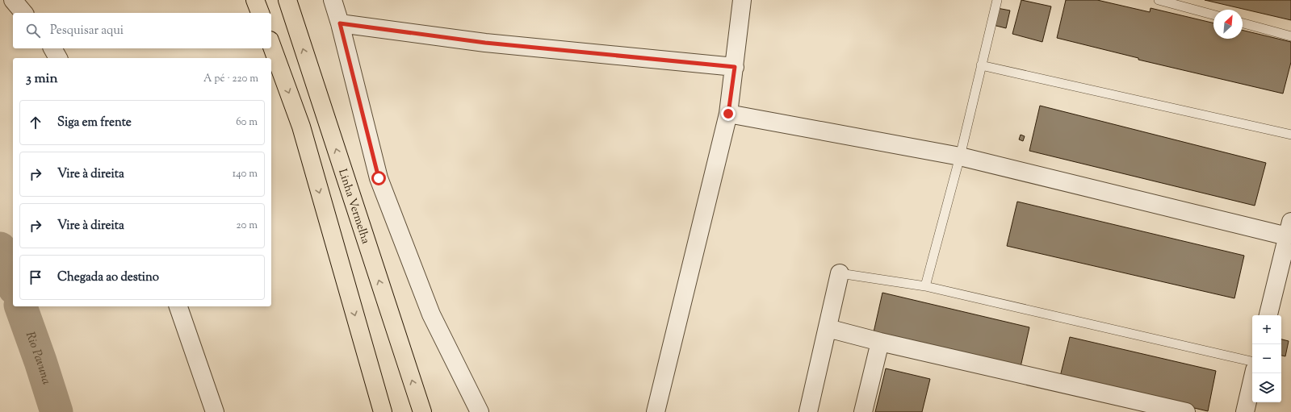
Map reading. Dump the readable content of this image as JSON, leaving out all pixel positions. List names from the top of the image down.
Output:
{
  "streets": {
    "highway": ["Linha Vermelha"]
  },
  "water": ["Rio Pavuna"],
  "north": "top right",
  "page": {
    "search": "Pesquisar aqui",
    "heading": ["3 min", "A pé · 220 m"],
    "list": [
      ["Siga em frente", "60 m"],
      ["Vire à direita", "140 m"],
      ["Vire à direita", "20 m"],
      "Chegada ao destino"
    ],
    "map_buttons": ["+", "−"]
  }
}
